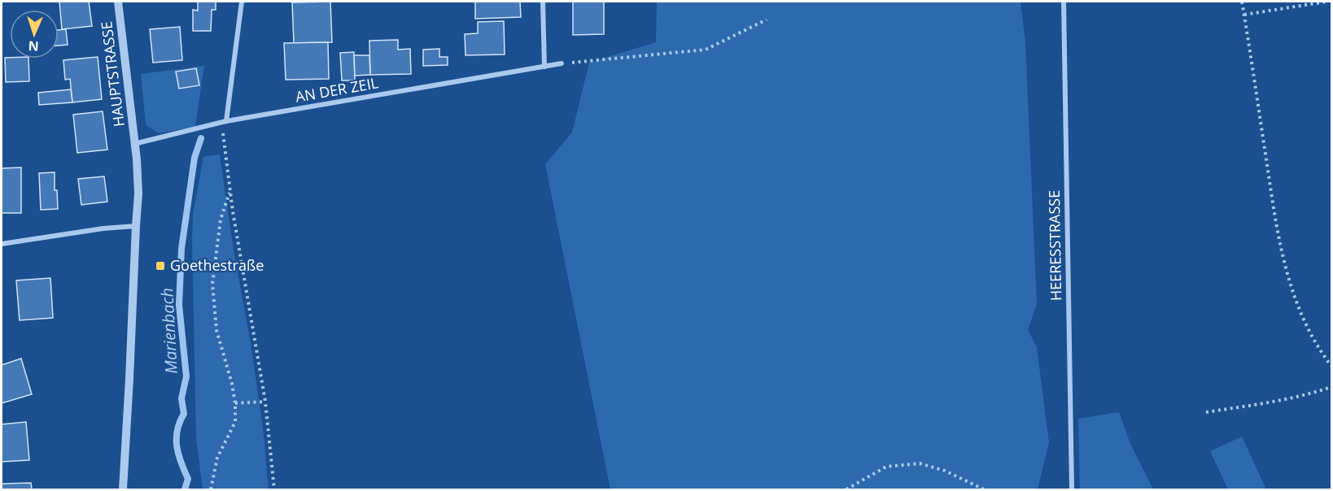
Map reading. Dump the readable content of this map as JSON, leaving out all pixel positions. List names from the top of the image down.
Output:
{
  "streets": {
    "street": ["HAUPTSTRASSE", "AN DER ZEIL", "HEERESSTRASSE"]
  },
  "crossings": [
    ["HAUPTSTRASSE", "AN DER ZEIL"]
  ],
  "water": ["Marienbach"],
  "places": {
    "transit": ["Goethestraße"]
  },
  "north": "bottom"
}
